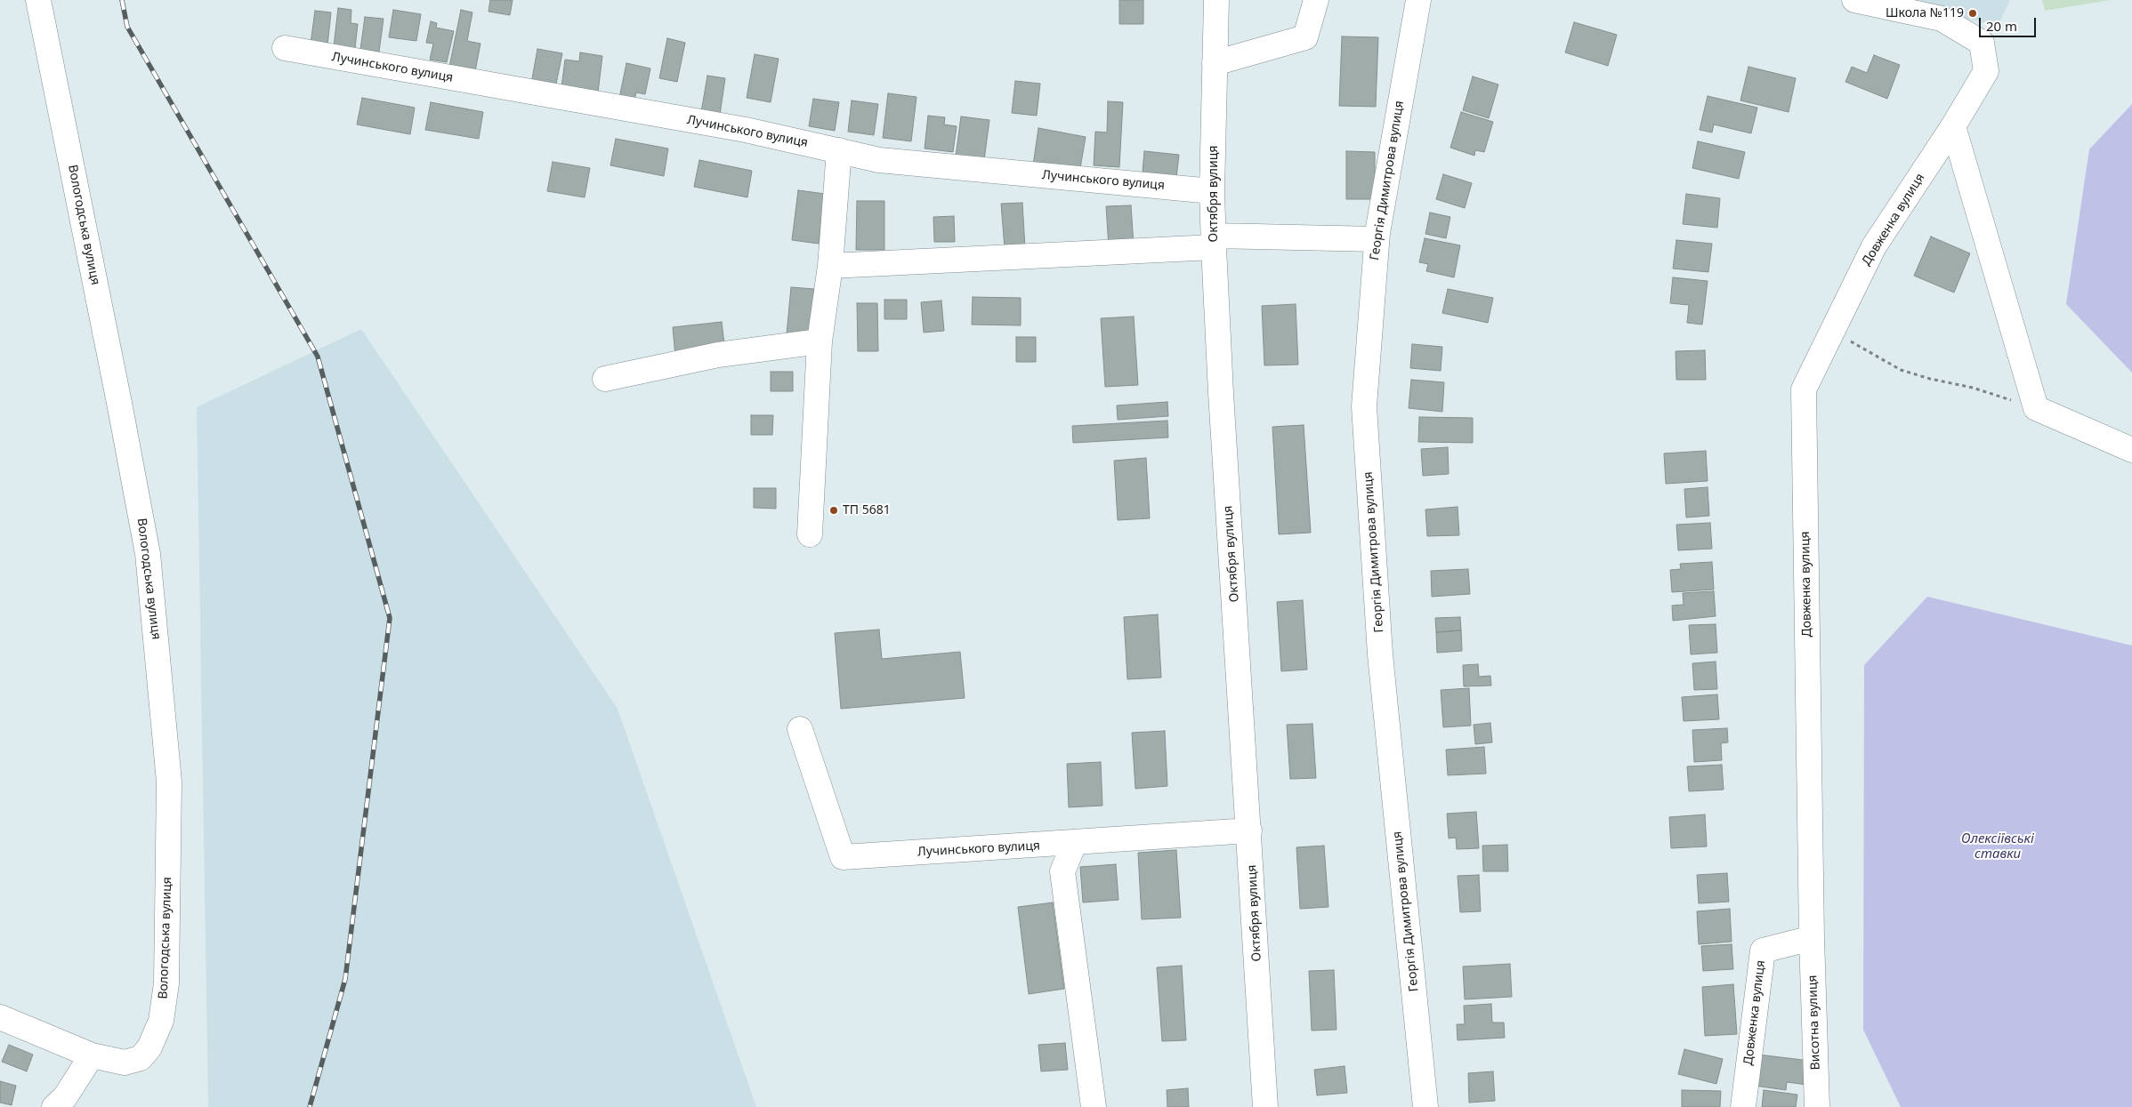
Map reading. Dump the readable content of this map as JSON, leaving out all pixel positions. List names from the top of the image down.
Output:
{
  "streets": {
    "street": [
      "Лучинського вулиця",
      "Георгія Димитрова вулиця",
      "Октября вулиця",
      "Довженка вулиця",
      "Вологодська вулиця",
      "Висотна вулиця"
    ]
  },
  "crossings": [
    ["Лучинського вулиця", "Октября вулиця"],
    ["Довженка вулиця", "Висотна вулиця"]
  ],
  "water": ["Олексіївські ставки"],
  "places": ["Школа №119", "ТП 5681"],
  "scale_bar": "20 m"
}
